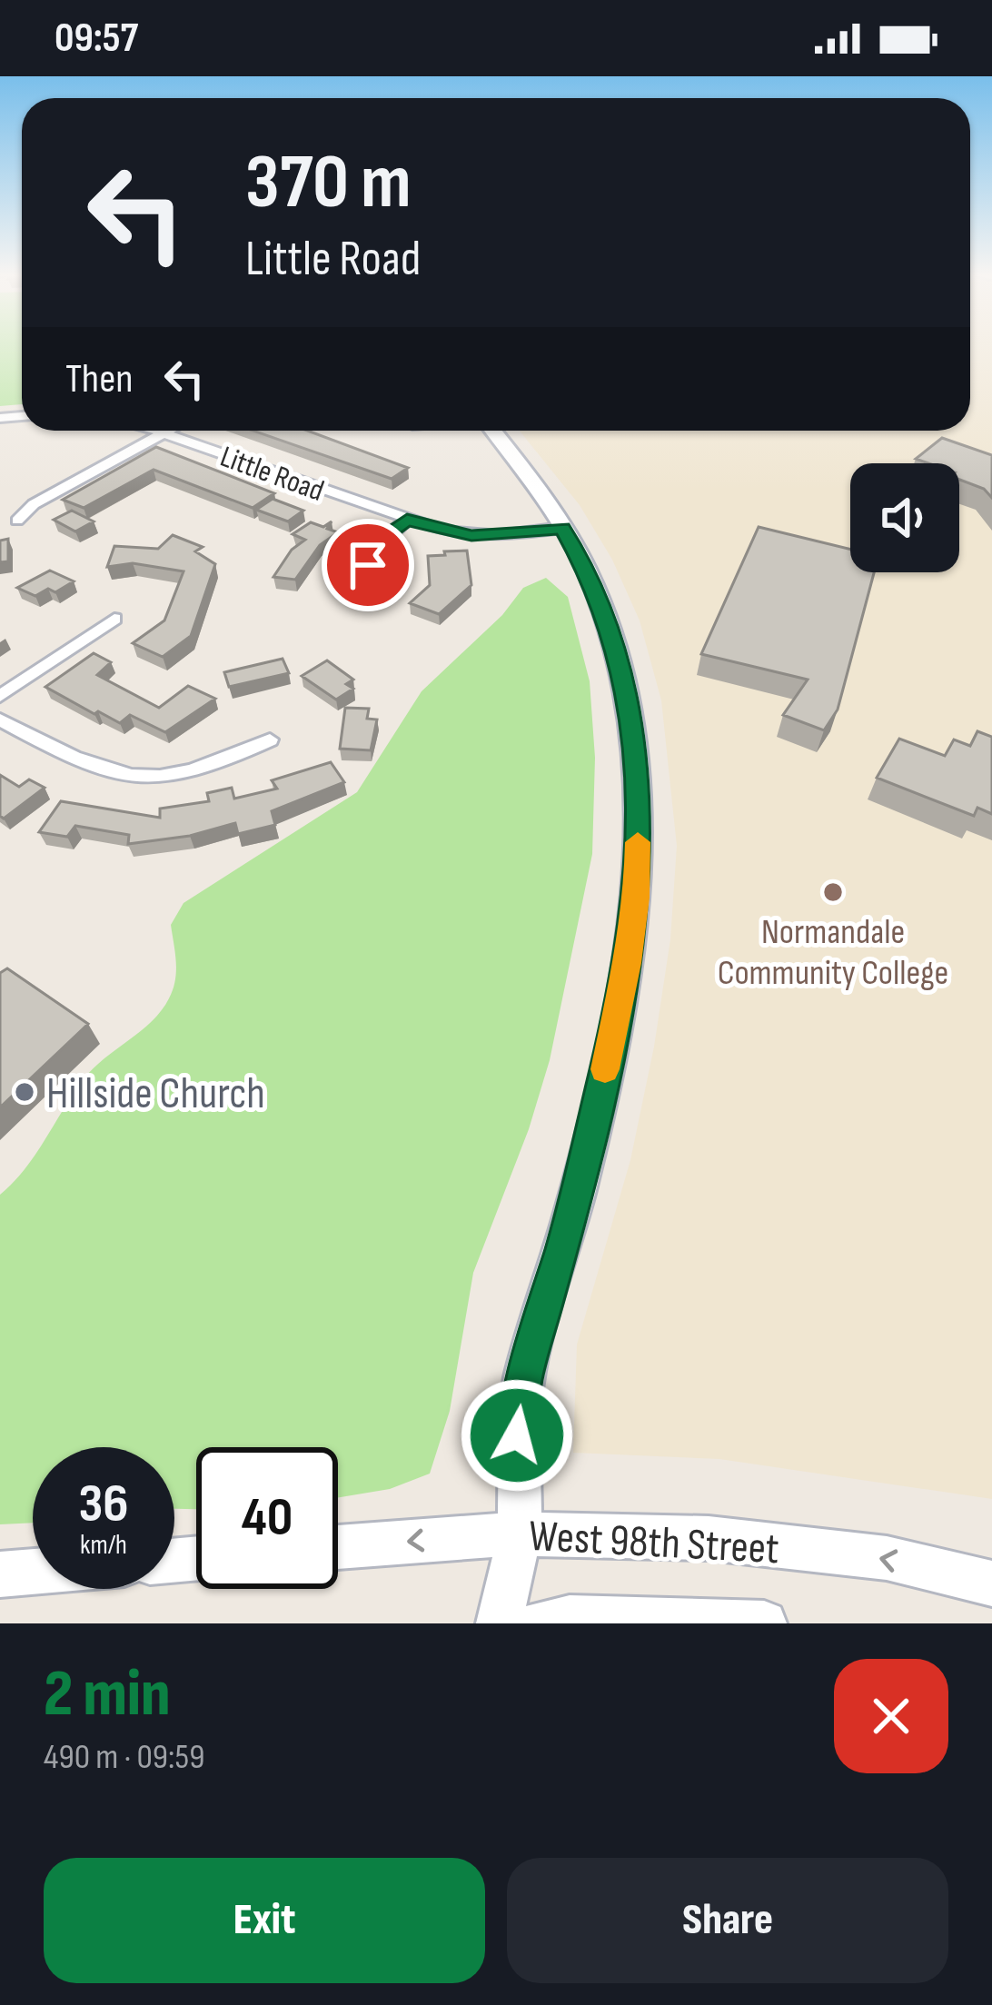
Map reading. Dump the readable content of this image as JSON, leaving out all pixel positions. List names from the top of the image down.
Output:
{
  "streets": {
    "street": ["Little Road", "West 98th Street"]
  },
  "places": ["Normandale Community College", "Hillside Church"],
  "page": {
    "status": "09:57",
    "turn": ["370 m", "Little Road"],
    "then": "Then",
    "speed": "36 km/h",
    "limit": "40",
    "heading": ["2 min", "490 m · 09:59"],
    "buttons": ["Exit", "Share"]
  }
}
